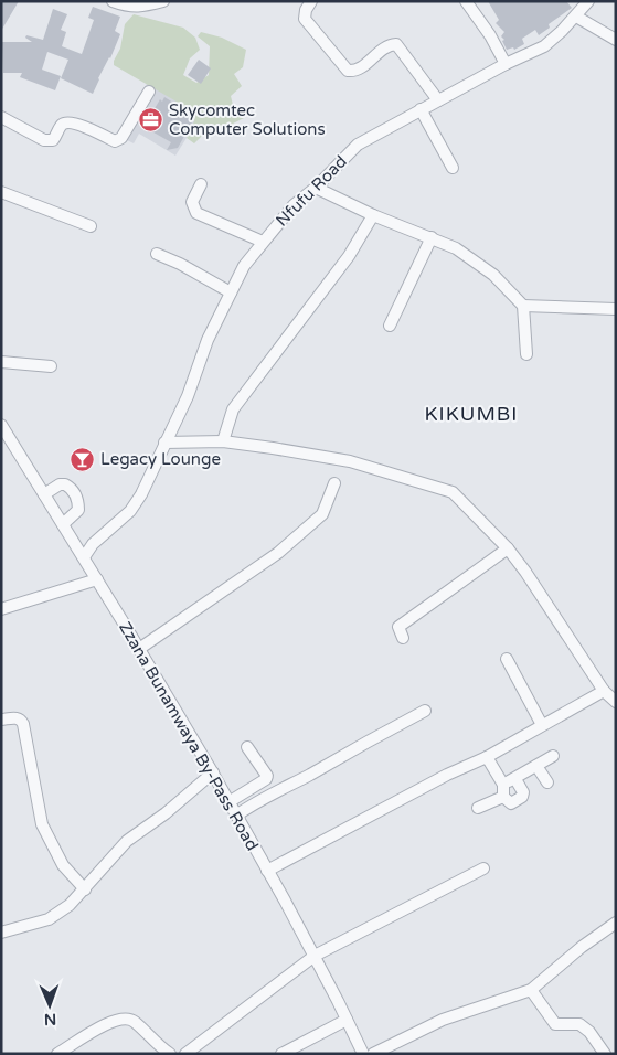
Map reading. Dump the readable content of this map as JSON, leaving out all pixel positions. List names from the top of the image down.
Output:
{
  "streets": {
    "street": ["Nfufu Road", "Zzana Bunamwaya By-Pass Road"]
  },
  "crossings": [
    ["Nfufu Road", "Zzana Bunamwaya By-Pass Road"]
  ],
  "districts": ["KIKUMBI"],
  "places": {
    "office": ["Skycomtec Computer Solutions"],
    "bar": ["Legacy Lounge"]
  },
  "north": "bottom"
}
